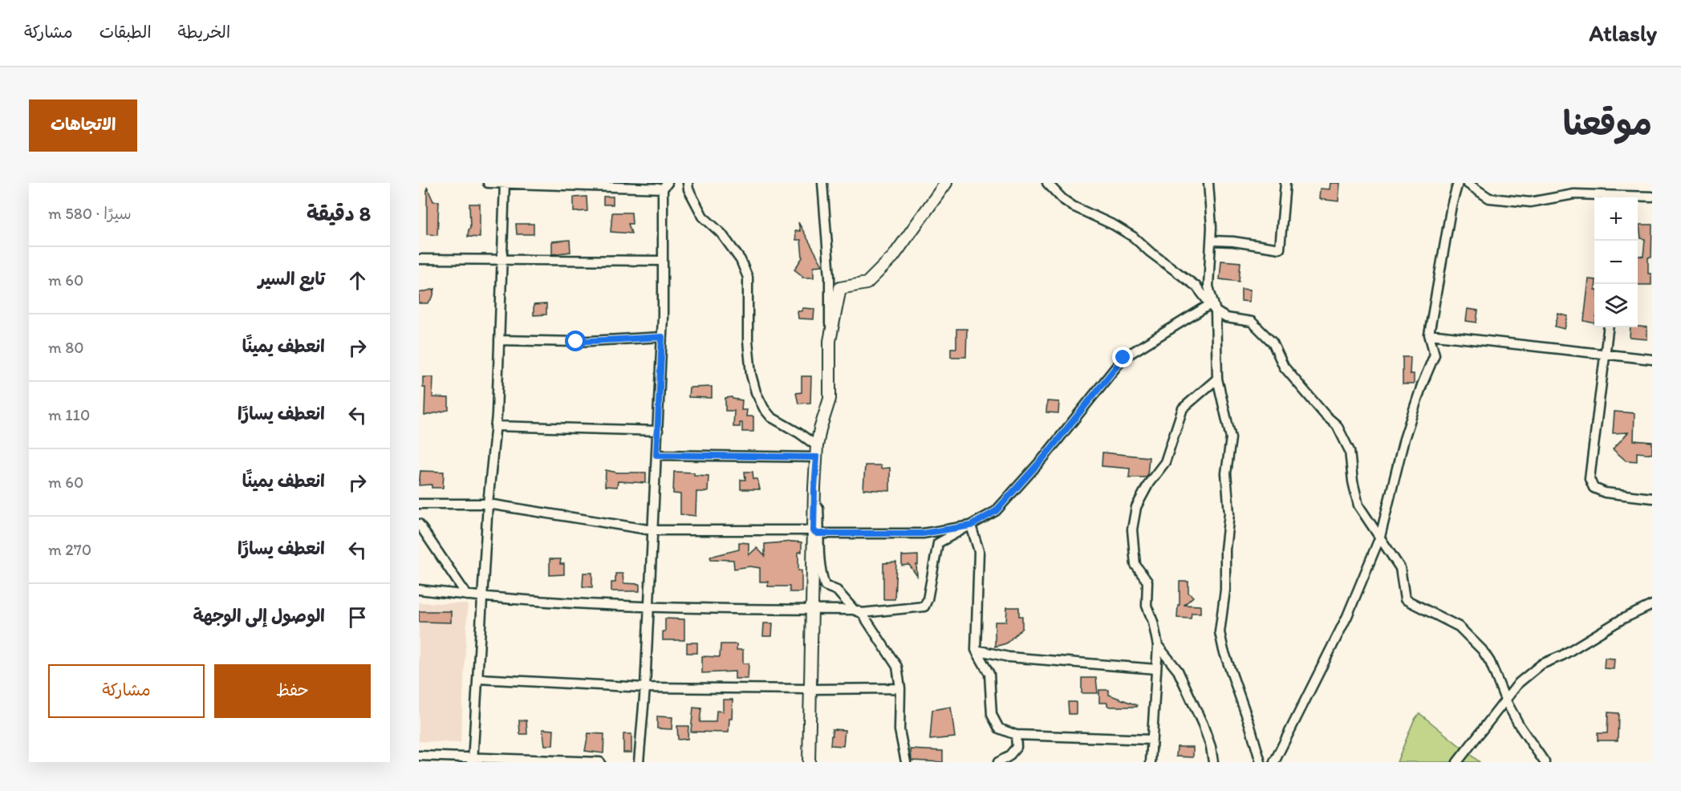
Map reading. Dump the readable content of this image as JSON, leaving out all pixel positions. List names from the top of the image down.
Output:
{
  "page": {
    "header": "Atlasly",
    "nav": ["الخريطة", "الطبقات", "مشاركة"],
    "title": "موقعنا",
    "buttons": [
      "الاتجاهات",
      ["حفظ", "مشاركة"]
    ],
    "heading": ["8 دقيقة", "سيرًا · 580 m"],
    "map_buttons": ["+", "−"],
    "list": [
      ["تابع السير", "60 m"],
      ["انعطف يمينًا", "80 m"],
      ["انعطف يسارًا", "110 m"],
      ["انعطف يمينًا", "60 m"],
      ["انعطف يسارًا", "270 m"],
      "الوصول إلى الوجهة"
    ]
  }
}
